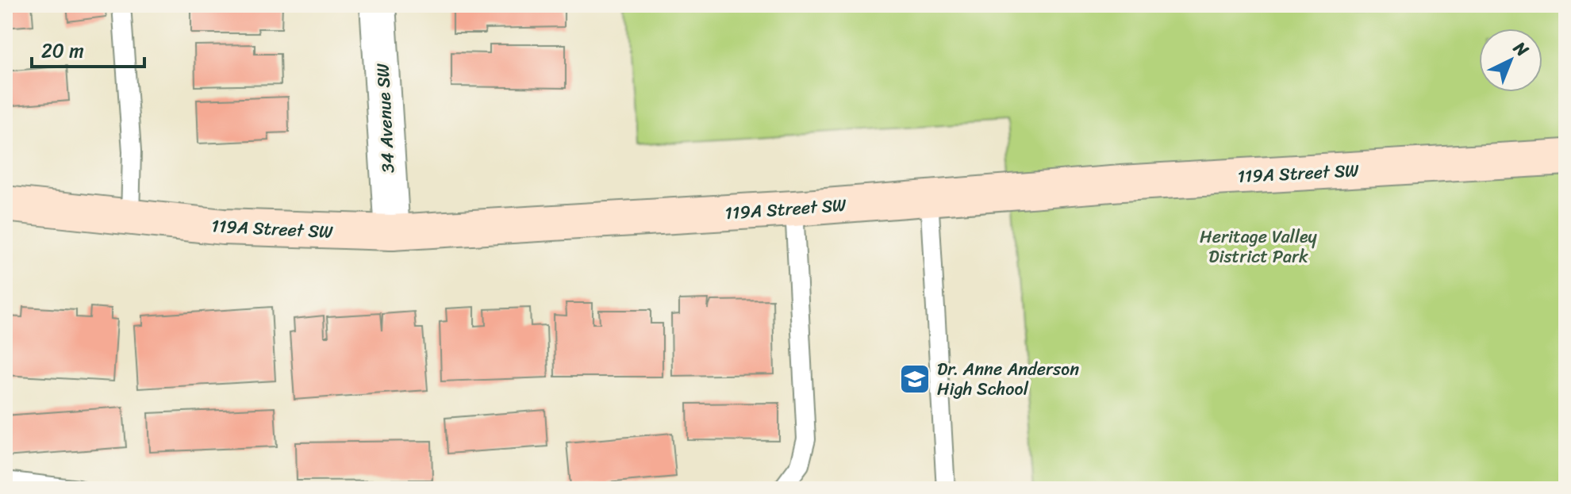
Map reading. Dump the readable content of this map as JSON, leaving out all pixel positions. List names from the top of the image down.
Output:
{
  "streets": {
    "street": ["34 Avenue SW", "119A Street SW"]
  },
  "crossings": [
    ["34 Avenue SW", "119A Street SW"]
  ],
  "parks": ["Heritage Valley District Park"],
  "places": {
    "school or university": ["Dr. Anne Anderson High School"]
  },
  "scale_bar": "20 m",
  "north": "top right"
}
